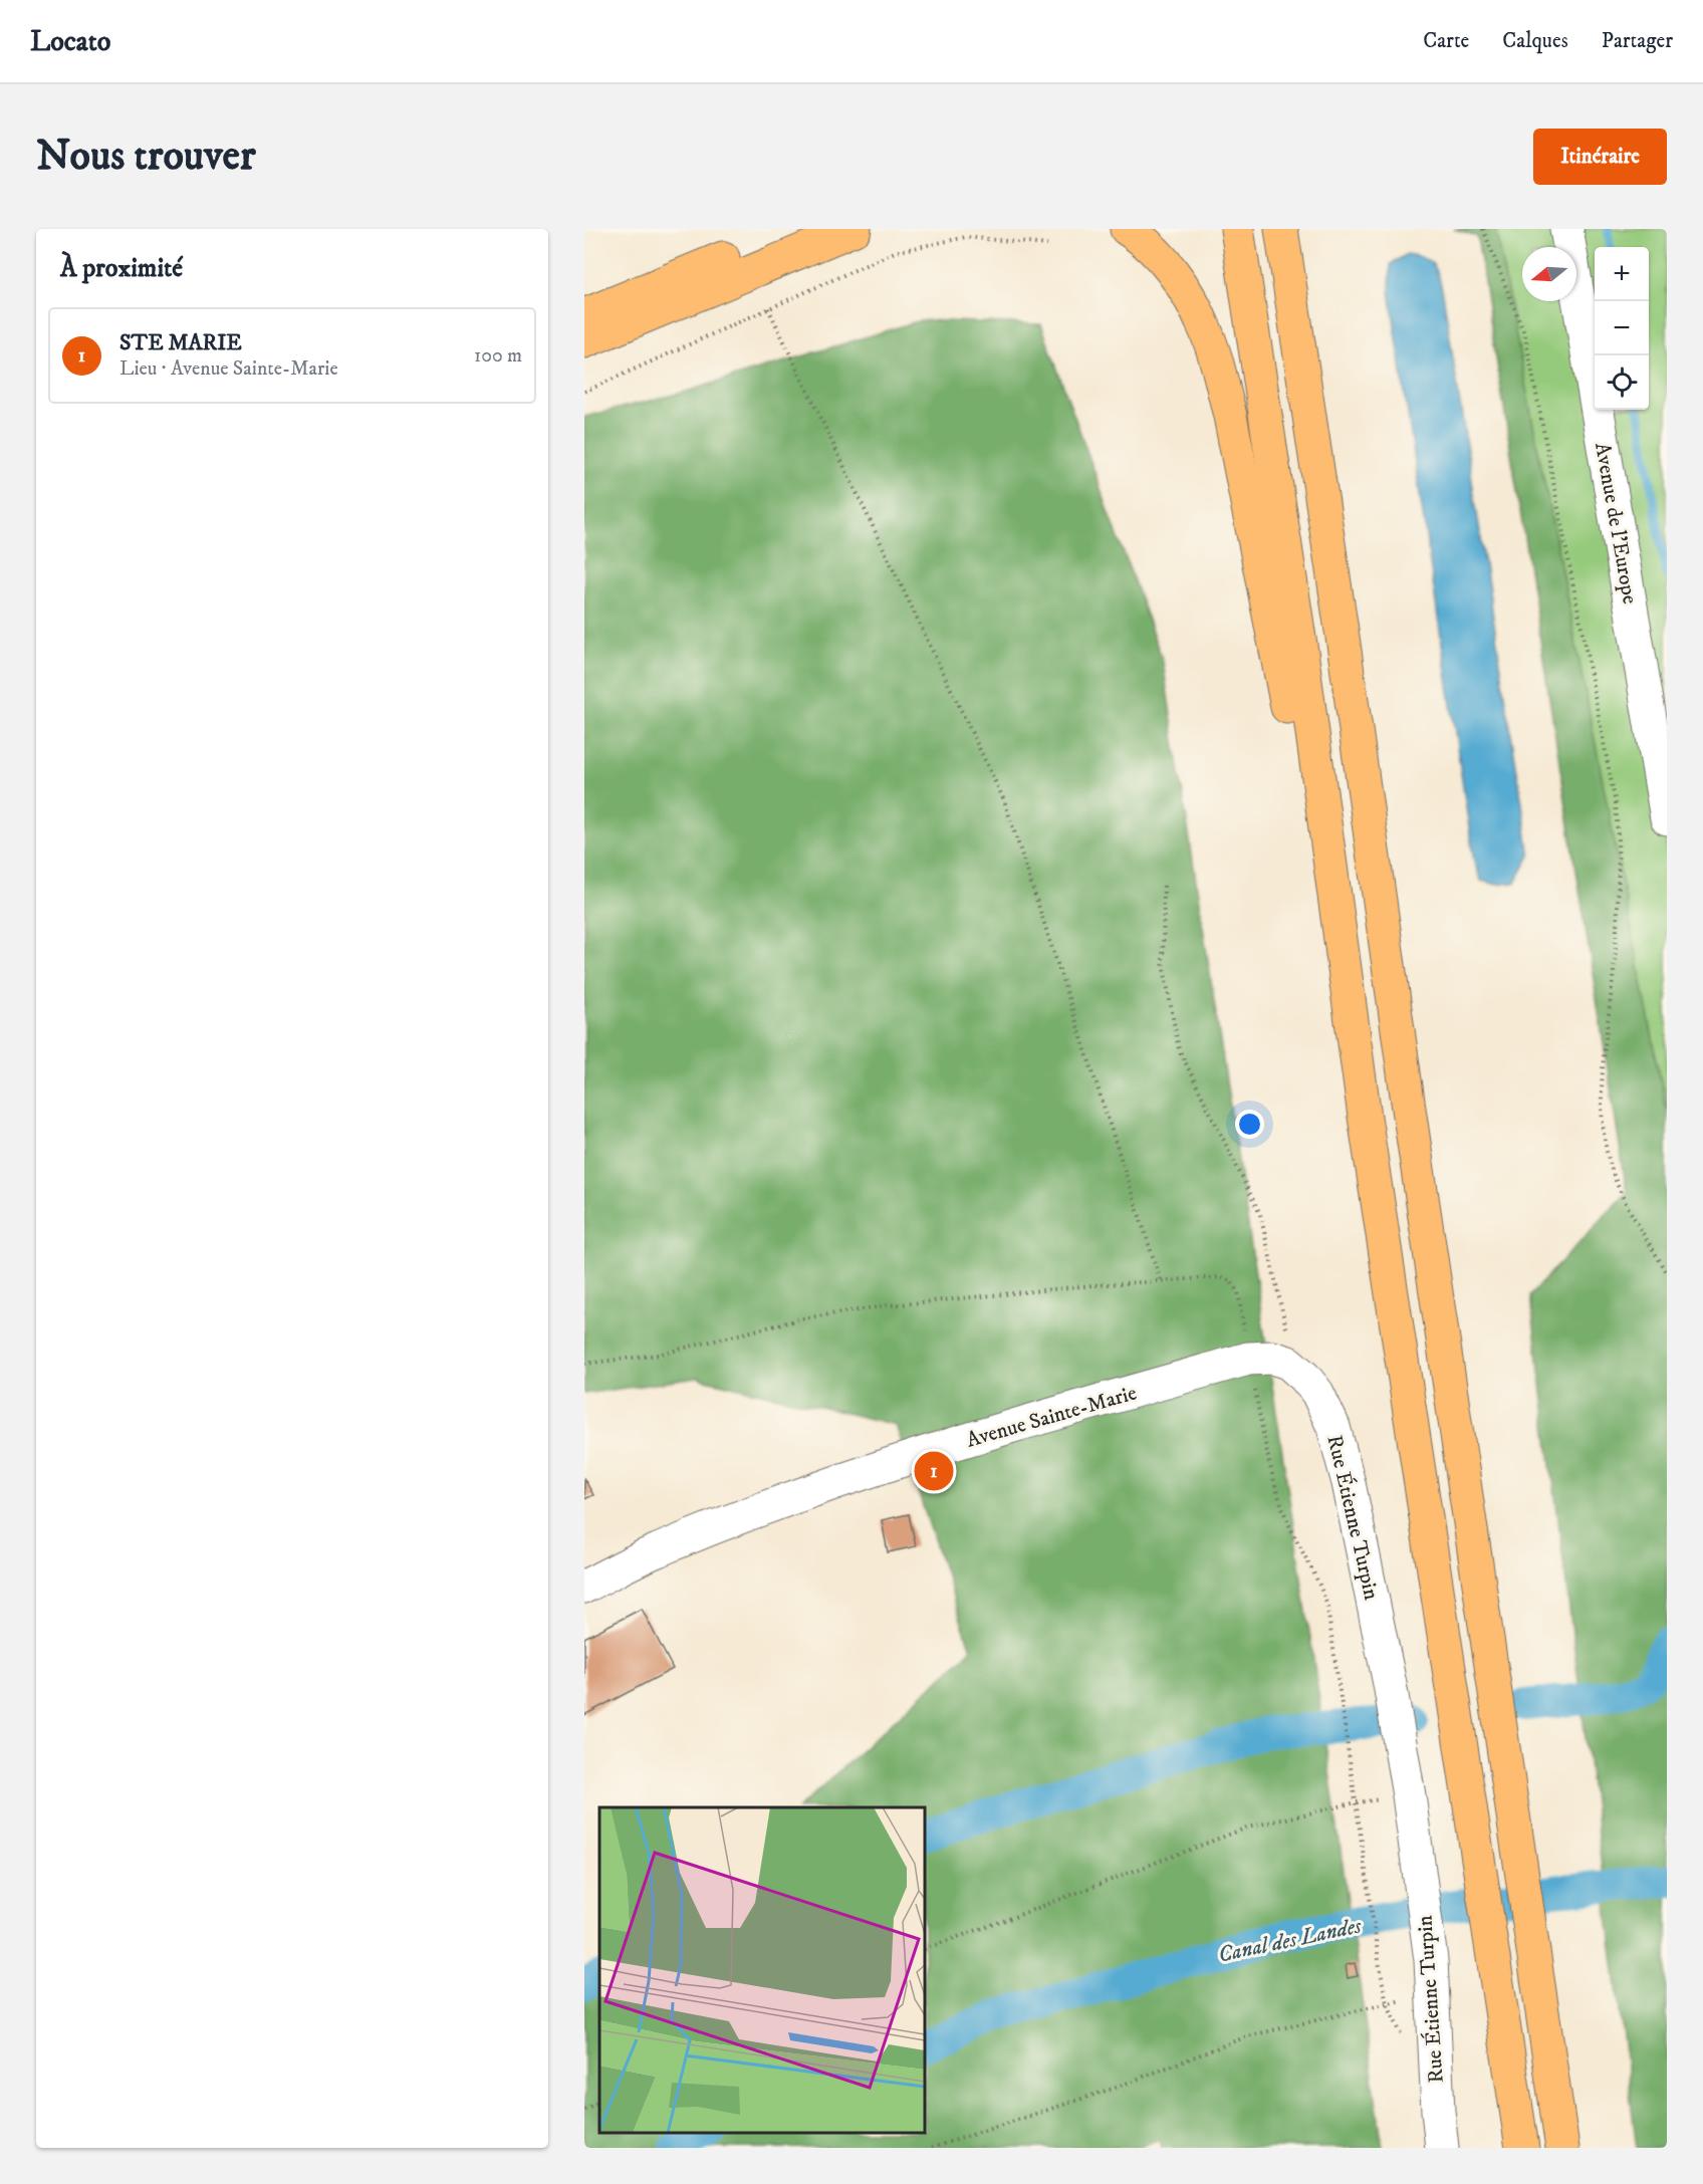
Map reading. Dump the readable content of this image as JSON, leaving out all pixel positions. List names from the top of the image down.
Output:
{
  "streets": {
    "street": ["Avenue de l'Europe", "Avenue Sainte-Marie", "Rue Étienne Turpin"]
  },
  "crossings": [
    ["Avenue Sainte-Marie", "Rue Étienne Turpin"]
  ],
  "water": ["Canal des Landes"],
  "north": "left",
  "page": {
    "header": "Locato",
    "nav": ["Carte", "Calques", "Partager"],
    "buttons": "Itinéraire",
    "title": "Nous trouver",
    "heading": "À proximité",
    "map_buttons": ["+", "−"],
    "list": [
      {
        "mark": "1",
        "name": "STE MARIE",
        "note": "Lieu · Avenue Sainte-Marie",
        "value": "100 m"
      }
    ],
    "pins": "1"
  }
}
